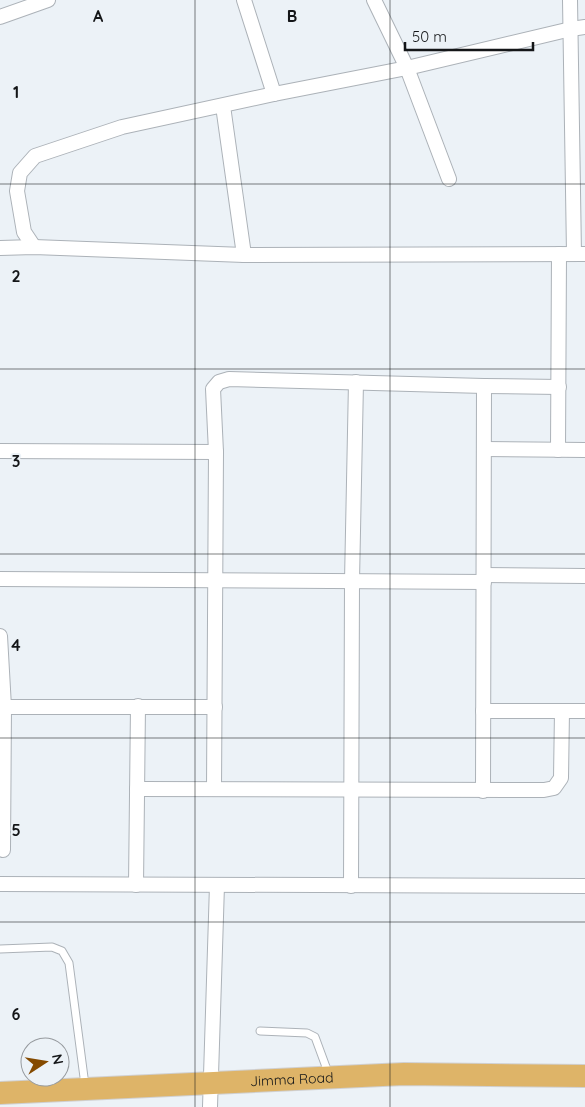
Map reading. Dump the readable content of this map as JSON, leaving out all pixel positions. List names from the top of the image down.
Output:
{
  "streets": {
    "highway": ["Jimma Road"]
  },
  "scale_bar": "50 m",
  "north": "right",
  "grid": {
    "columns": ["A", "B"],
    "rows": [
      "1",
      "2",
      "3",
      "4",
      "5",
      "6"
    ]
  }
}
